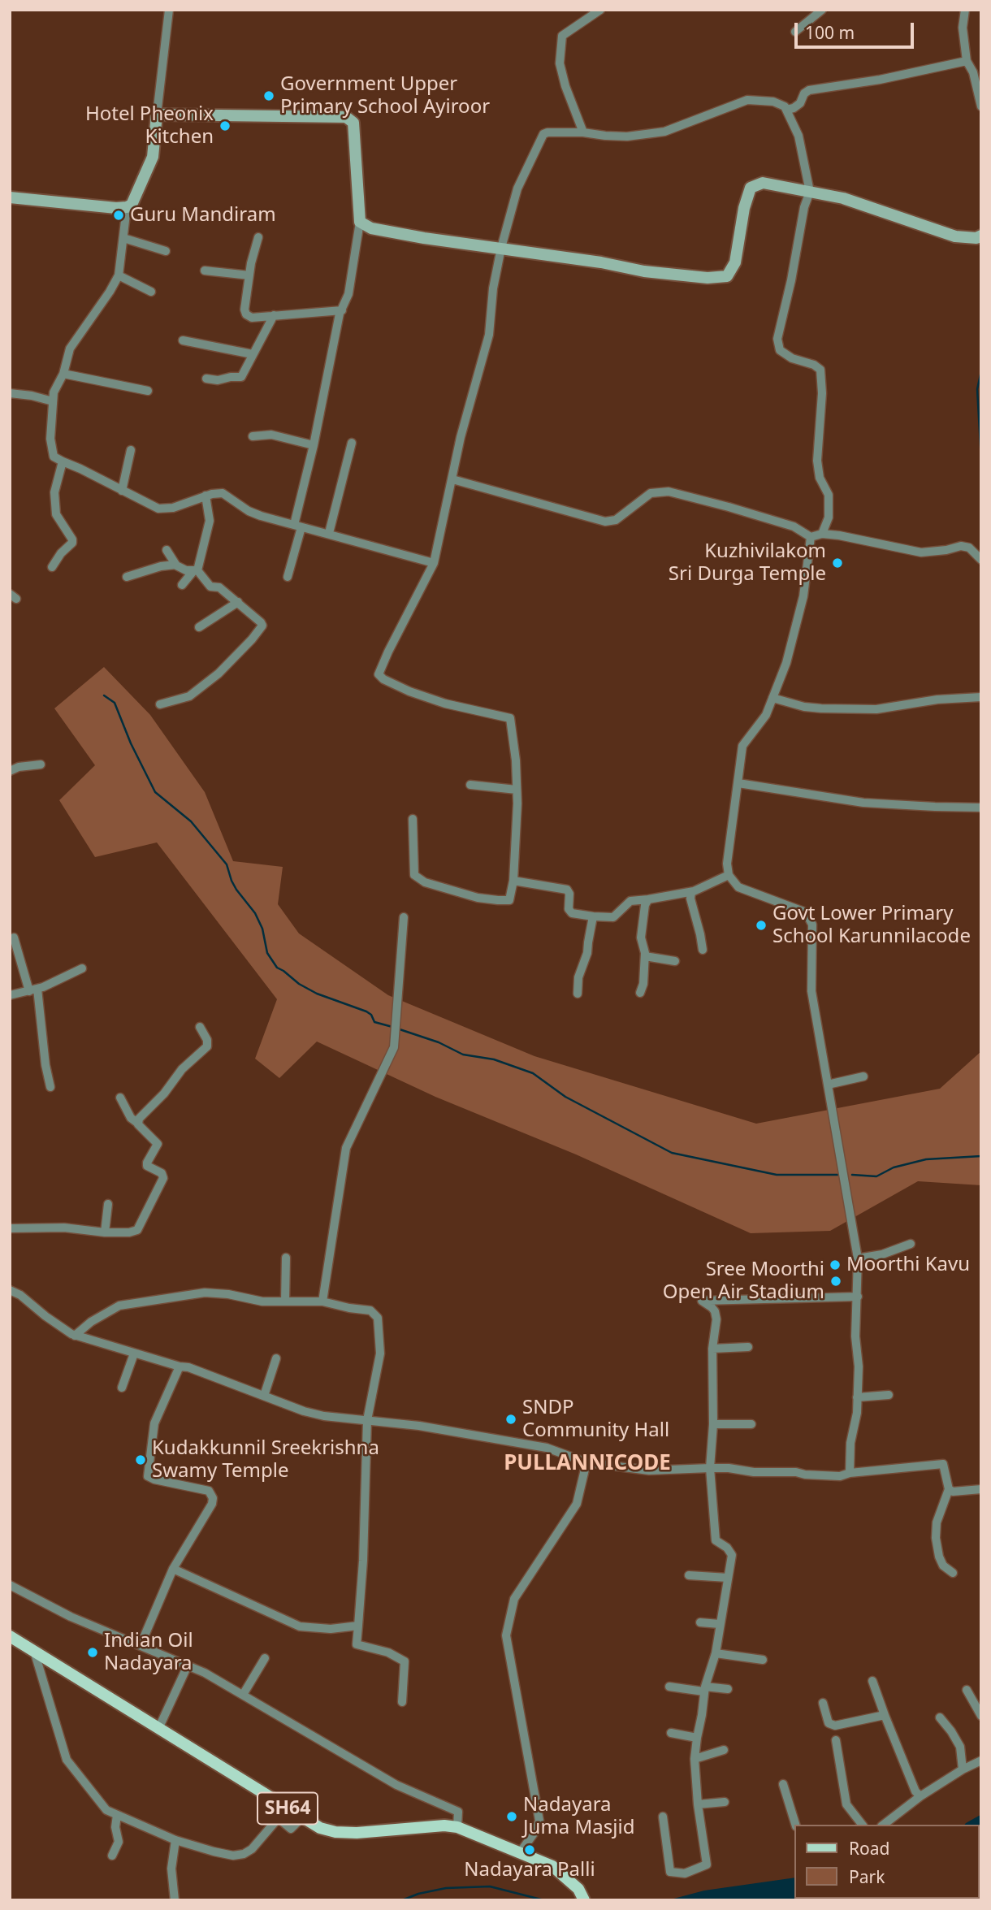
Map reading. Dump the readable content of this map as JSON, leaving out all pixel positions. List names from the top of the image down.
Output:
{
  "streets": {
    "main road": ["SH64"]
  },
  "districts": ["PULLANNICODE"],
  "places": [
    "Government Upper Primary School Ayiroor",
    "Hotel Pheonix Kitchen",
    "Guru Mandiram",
    "Kuzhivilakom Sri Durga Temple",
    "Govt Lower Primary School Karunnilacode",
    "Moorthi Kavu",
    "Sree Moorthi Open Air Stadium",
    "SNDP Community Hall",
    "Kudakkunnil Sreekrishna Swamy Temple",
    "Indian Oil Nadayara",
    "Nadayara Juma Masjid",
    "Nadayara Palli"
  ],
  "legend": ["Road", "Park"],
  "scale_bar": "100 m"
}
